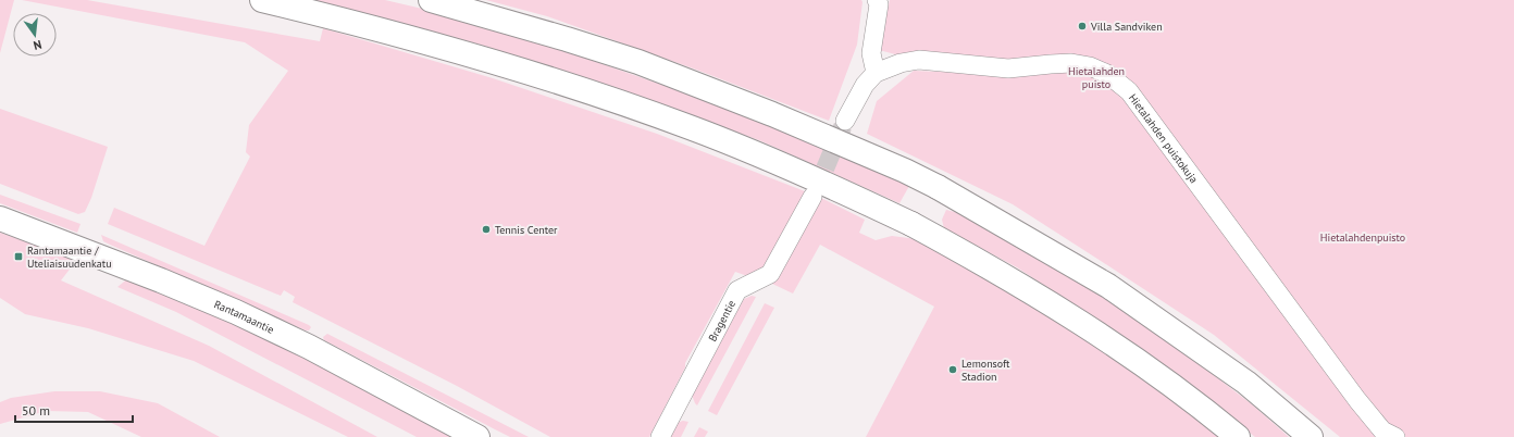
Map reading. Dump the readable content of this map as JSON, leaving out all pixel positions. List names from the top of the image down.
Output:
{
  "streets": {
    "main road": ["Rantamaantie"],
    "street": ["Hietalahden puistokuja", "Bragentie"]
  },
  "parks": ["Hietalahden puisto", "Hietalahdenpuisto"],
  "places": {
    "other": ["Villa Sandviken", "Tennis Center", "Lemonsoft Stadion"],
    "transit": ["Rantamaantie / Uteliaisuudenkatu"]
  },
  "scale_bar": "50 m",
  "north": "bottom"
}
